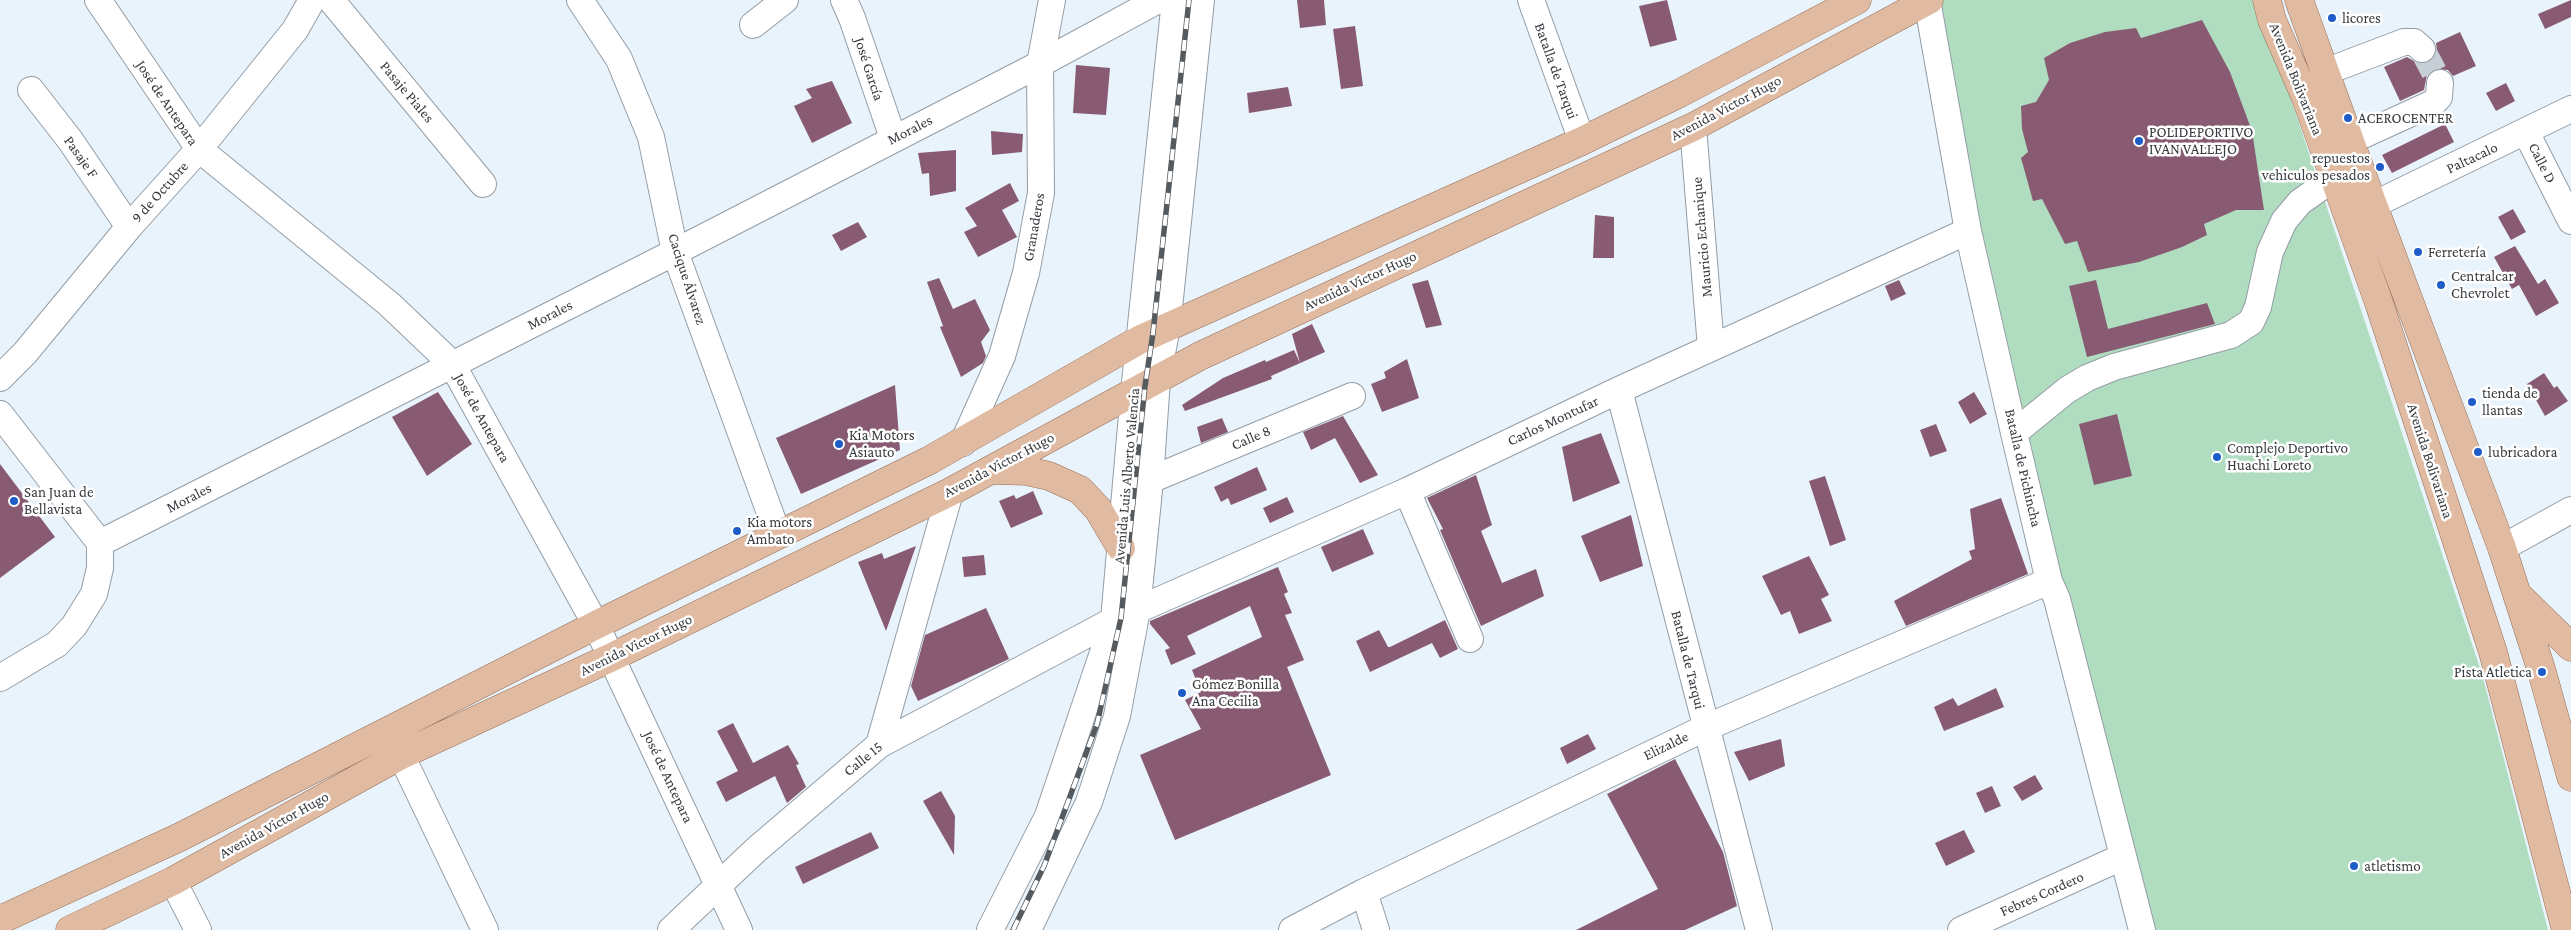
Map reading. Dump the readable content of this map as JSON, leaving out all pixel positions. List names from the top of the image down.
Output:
{
  "streets": {
    "main road": ["Avenida Bolivariana", "Avenida Victor Hugo"],
    "street": [
      "José García",
      "Batalla de Tarqui",
      "Pasaje Piales",
      "José de Antepara",
      "Morales",
      "Pasaje F",
      "Paltacalo",
      "Calle D",
      "9 de Octubre",
      "Granaderos",
      "Mauricio Echanique",
      "Cacique Álvarez",
      "Carlos Montufar",
      "Calle 8",
      "Batalla de Pichincha",
      "Avenida Luis Alberto Valencia",
      "Elizalde",
      "Calle 15",
      "Febres Cordero"
    ]
  },
  "crossings": [
    ["José García", "Morales"],
    ["Batalla de Tarqui", "Avenida Victor Hugo"],
    ["Batalla de Tarqui", "Carlos Montufar"],
    ["Batalla de Tarqui", "Elizalde"],
    ["Avenida Bolivariana", "Paltacalo"],
    ["José de Antepara", "Avenida Victor Hugo"],
    ["José de Antepara", "Morales"],
    ["José de Antepara", "9 de Octubre"],
    ["José de Antepara", "Calle 15"],
    ["Avenida Victor Hugo", "Granaderos"],
    ["Avenida Victor Hugo", "Mauricio Echanique"],
    ["Avenida Victor Hugo", "Cacique Álvarez"],
    ["Avenida Victor Hugo", "Batalla de Pichincha"],
    ["Avenida Victor Hugo", "Avenida Luis Alberto Valencia"],
    ["Morales", "Granaderos"],
    ["Morales", "Cacique Álvarez"],
    ["Pasaje F", "9 de Octubre"],
    ["Paltacalo", "Calle D"],
    ["Mauricio Echanique", "Carlos Montufar"],
    ["Carlos Montufar", "Batalla de Pichincha"],
    ["Carlos Montufar", "Avenida Luis Alberto Valencia"],
    ["Carlos Montufar", "Calle 15"],
    ["Calle 8", "Avenida Luis Alberto Valencia"],
    ["Batalla de Pichincha", "Elizalde"],
    ["Batalla de Pichincha", "Febres Cordero"],
    ["Avenida Luis Alberto Valencia", "Calle 15"]
  ],
  "places": [
    "licores",
    "ACEROCENTER",
    "POLIDEPORTIVO IVAN VALLEJO",
    "repuestos vehiculos pesados",
    "Ferretería",
    "Centralcar Chevrolet",
    "tienda de llantas",
    "Kia Motors Asiauto",
    "lubricadora",
    "Complejo Deportivo Huachi Loreto",
    "San Juan de Bellavista",
    "Kia motors Ambato",
    "Pista Atletica",
    "Gómez Bonilla Ana Cecilia",
    "atletismo"
  ]
}
